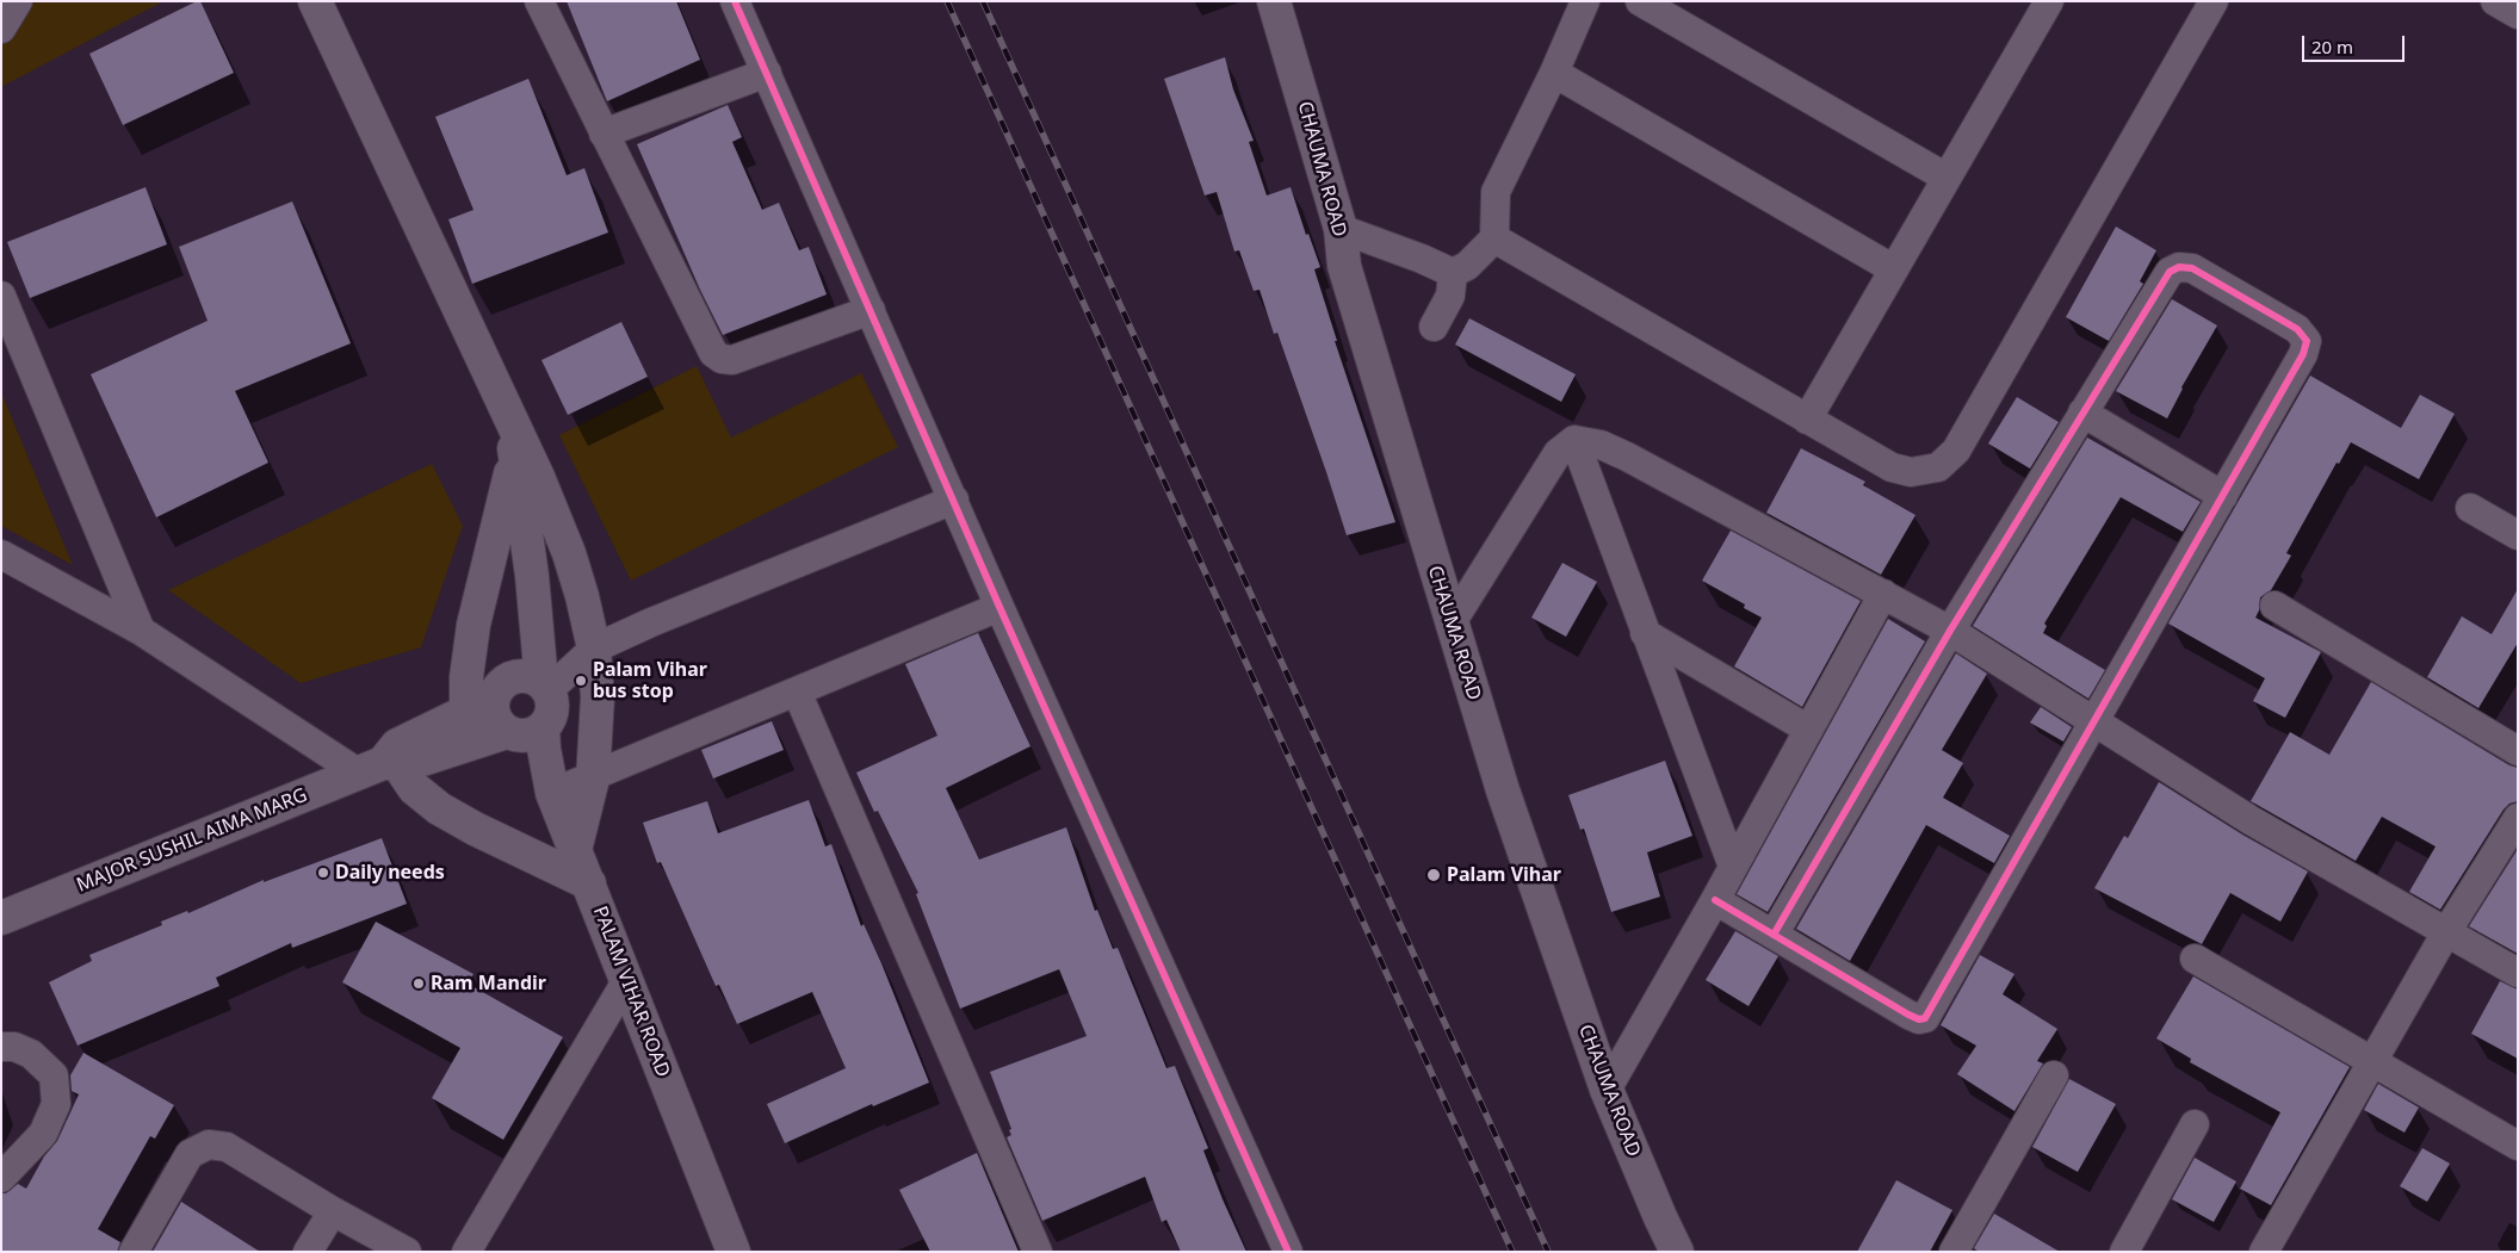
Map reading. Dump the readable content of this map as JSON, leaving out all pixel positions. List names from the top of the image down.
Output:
{
  "streets": {
    "street": ["CHAUMA ROAD", "MAJOR SUSHIL AIMA MARG", "PALAM VIHAR ROAD"]
  },
  "crossings": [
    ["MAJOR SUSHIL AIMA MARG", "PALAM VIHAR ROAD"]
  ],
  "places": [
    "Palam Vihar bus stop",
    "Daily needs",
    "Palam Vihar",
    "Ram Mandir"
  ],
  "scale_bar": "20 m"
}
